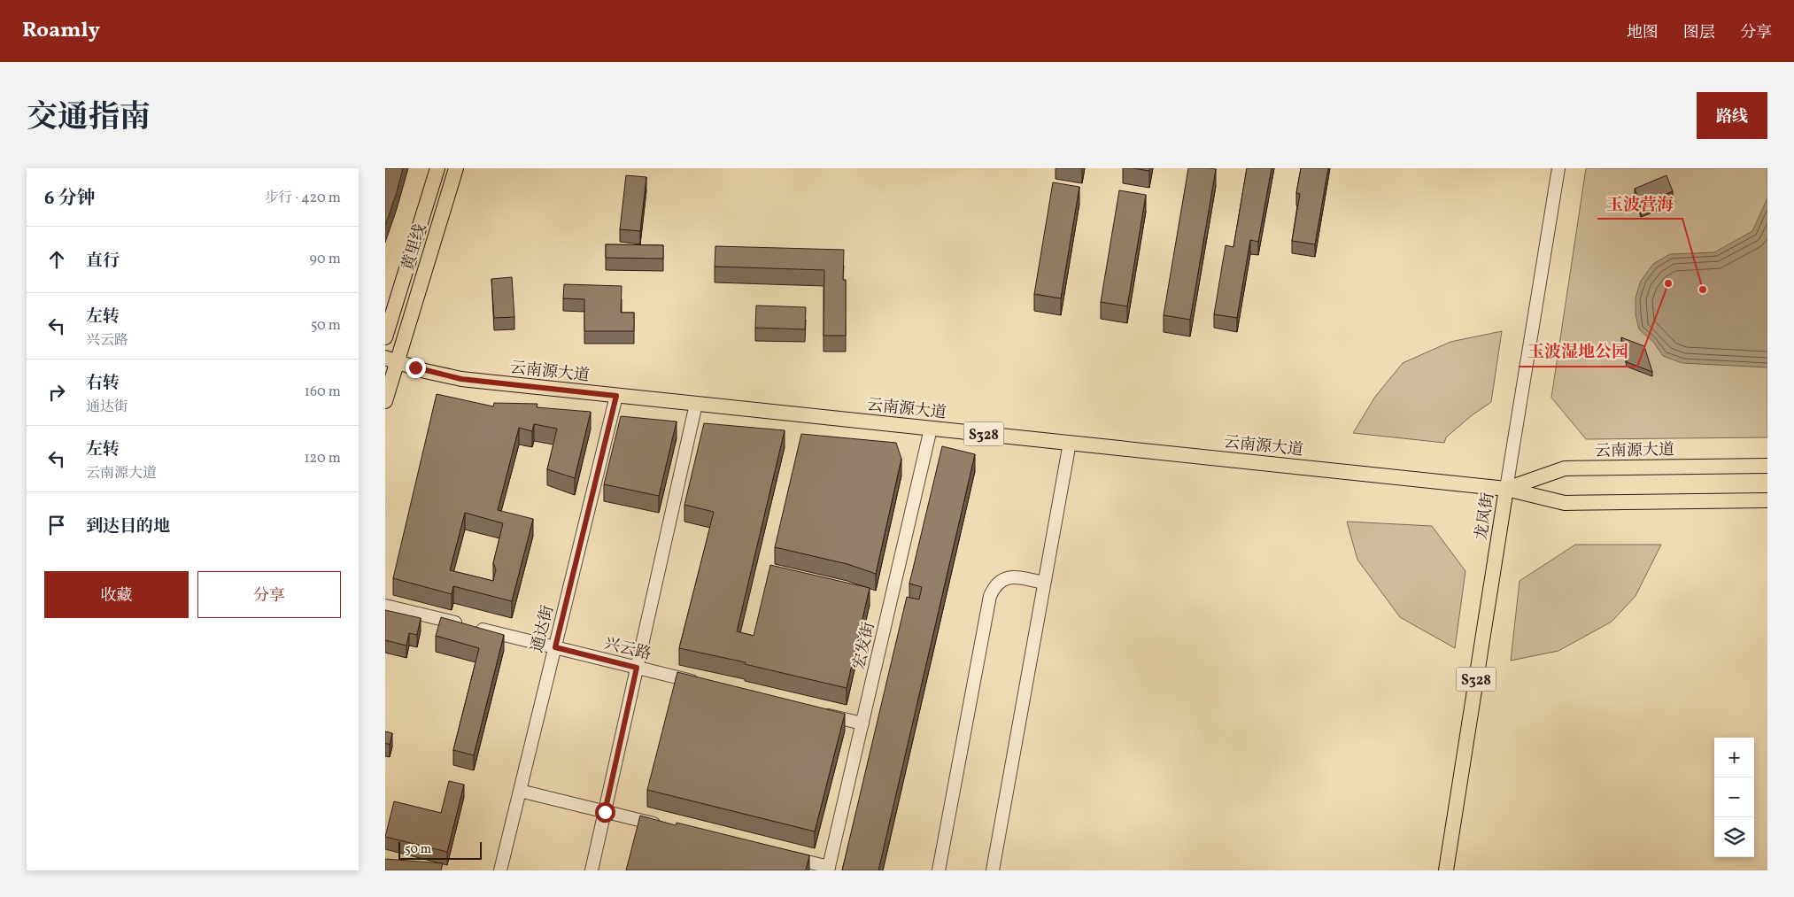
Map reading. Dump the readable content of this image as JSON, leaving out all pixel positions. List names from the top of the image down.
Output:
{
  "streets": {
    "main road": [
      "黄里线",
      "云南源大道",
      "S328",
      "龙凤街"
    ],
    "street": ["通达街", "宏发街", "兴云路"]
  },
  "crossings": [
    ["黄里线", "云南源大道"],
    ["云南源大道", "龙凤街"],
    ["云南源大道", "通达街"],
    ["云南源大道", "宏发街"],
    ["通达街", "兴云路"]
  ],
  "places": ["玉波湿地公园", "玉波营海"],
  "scale_bar": "50 m",
  "page": {
    "header": "Roamly",
    "nav": ["地图", "图层", "分享"],
    "title": "交通指南",
    "buttons": [
      "路线",
      ["收藏", "分享"]
    ],
    "heading": ["6 分钟", "步行 · 420 m"],
    "list": [
      ["直行", "90 m"],
      ["左转", "兴云路", "50 m"],
      ["右转", "通达街", "160 m"],
      ["左转", "云南源大道", "120 m"],
      "到达目的地"
    ],
    "map_buttons": ["+", "−"],
    "scale": "50 m"
  }
}
